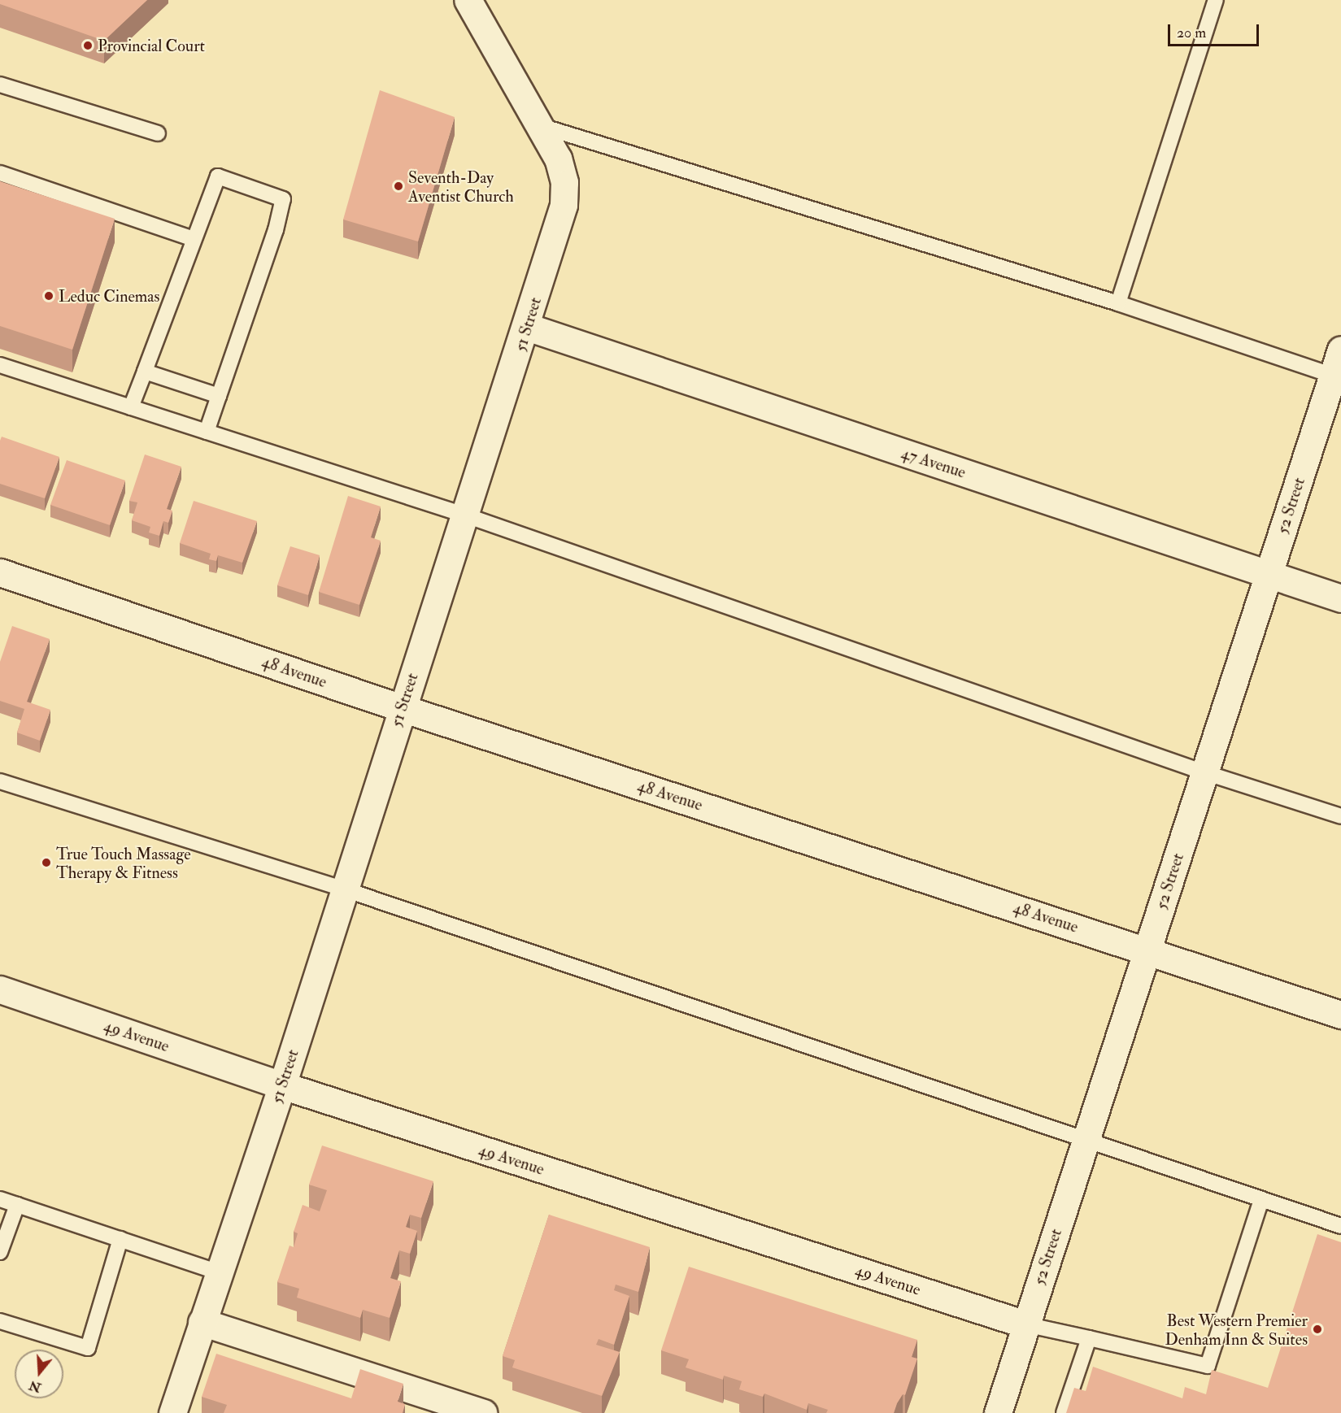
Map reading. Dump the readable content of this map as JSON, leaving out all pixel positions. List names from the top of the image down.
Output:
{
  "streets": {
    "street": [
      "51 Street",
      "47 Avenue",
      "52 Street",
      "48 Avenue",
      "49 Avenue"
    ]
  },
  "crossings": [
    ["51 Street", "47 Avenue"],
    ["51 Street", "48 Avenue"],
    ["51 Street", "49 Avenue"],
    ["47 Avenue", "52 Street"],
    ["52 Street", "48 Avenue"],
    ["52 Street", "49 Avenue"]
  ],
  "places": [
    "Provincial Court",
    "Seventh-Day Aventist Church",
    "Leduc Cinemas",
    "True Touch Massage Therapy & Fitness",
    "Best Western Premier Denham Inn & Suites"
  ],
  "scale_bar": "20 m",
  "north": "bottom"
}
